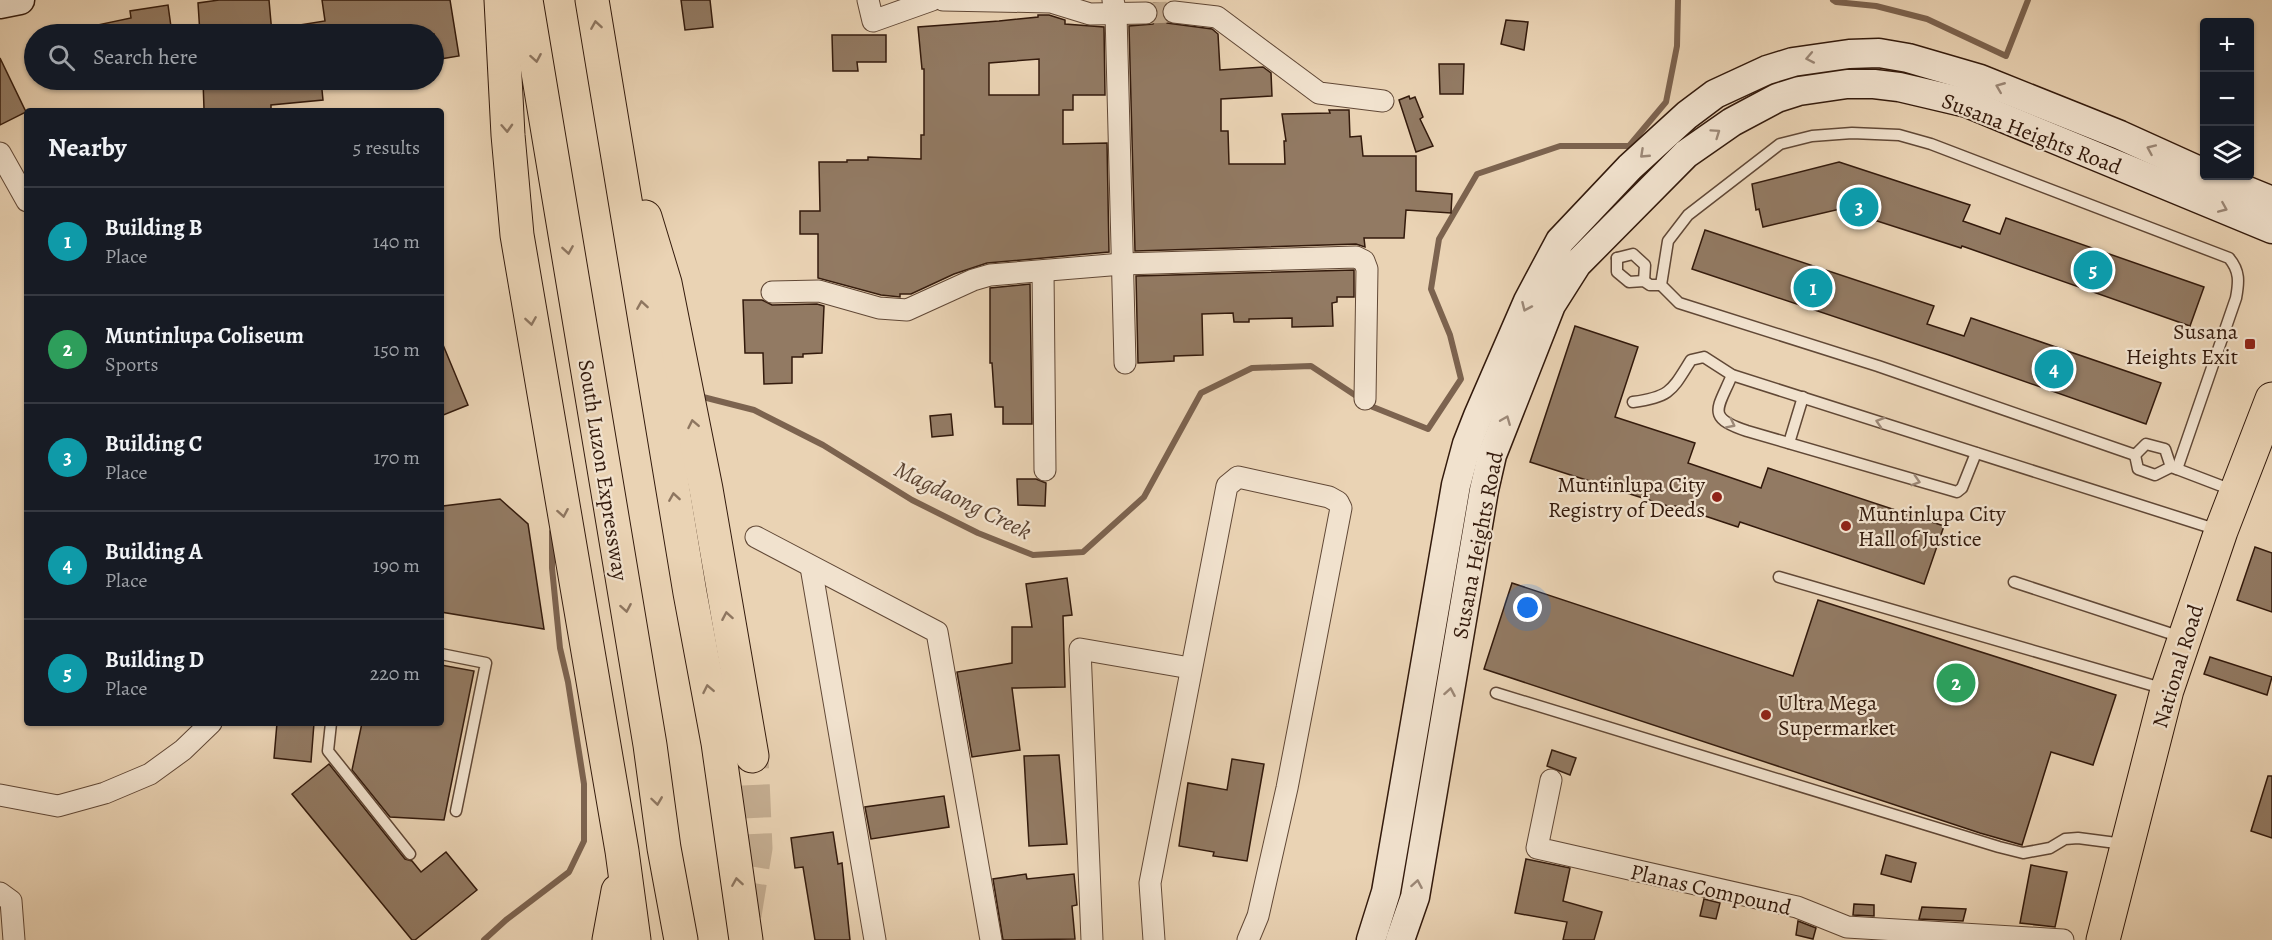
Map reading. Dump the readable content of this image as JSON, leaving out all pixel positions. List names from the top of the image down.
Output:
{
  "streets": {
    "highway": ["South Luzon Expressway", "National Road"],
    "main road": ["Susana Heights Road"],
    "street": ["Planas Compound"]
  },
  "water": ["Magdaong Creek"],
  "places": {
    "transit": ["Susana Heights Exit"],
    "other": ["Muntinlupa City Registry of Deeds", "Muntinlupa City Hall of Justice", "Ultra Mega Supermarket"]
  },
  "page": {
    "map_buttons": ["+", "−"],
    "search": "Search here",
    "heading": ["Nearby", "5 results"],
    "pins": [
      "3",
      "5",
      "1",
      "4",
      "2"
    ],
    "list": [
      {
        "mark": "1",
        "name": "Building B",
        "note": "Place",
        "value": "140 m"
      },
      {
        "mark": "2",
        "name": "Muntinlupa Coliseum",
        "note": "Sports",
        "value": "150 m"
      },
      {
        "mark": "3",
        "name": "Building C",
        "note": "Place",
        "value": "170 m"
      },
      {
        "mark": "4",
        "name": "Building A",
        "note": "Place",
        "value": "190 m"
      },
      {
        "mark": "5",
        "name": "Building D",
        "note": "Place",
        "value": "220 m"
      }
    ]
  }
}
